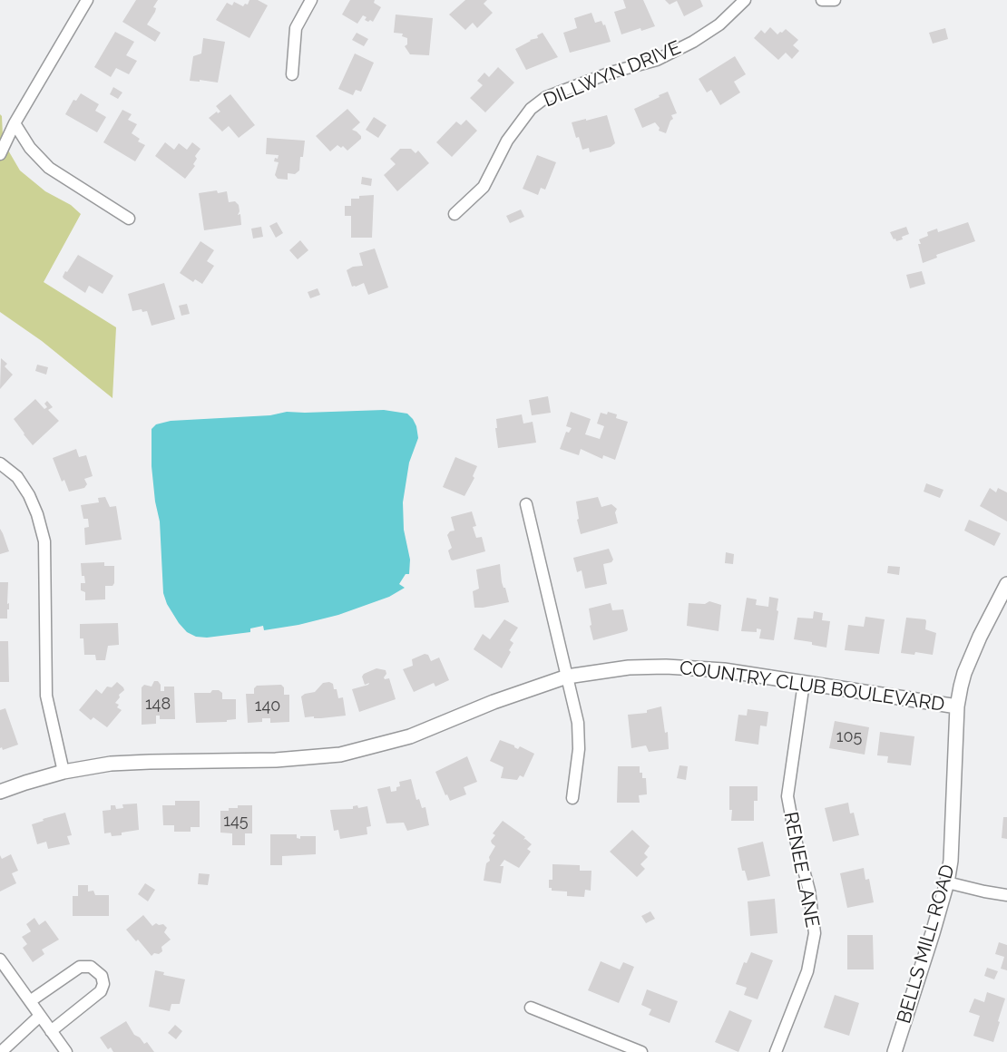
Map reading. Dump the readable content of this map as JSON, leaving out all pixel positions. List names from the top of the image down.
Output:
{
  "streets": {
    "street": [
      "DILLWYN DRIVE",
      "COUNTRY CLUB BOULEVARD",
      "RENEE LANE",
      "BELLS MILL ROAD"
    ]
  },
  "crossings": [
    ["COUNTRY CLUB BOULEVARD", "RENEE LANE"],
    ["COUNTRY CLUB BOULEVARD", "BELLS MILL ROAD"]
  ],
  "house_numbers": [
    "148",
    "140",
    "105",
    "145"
  ]
}
